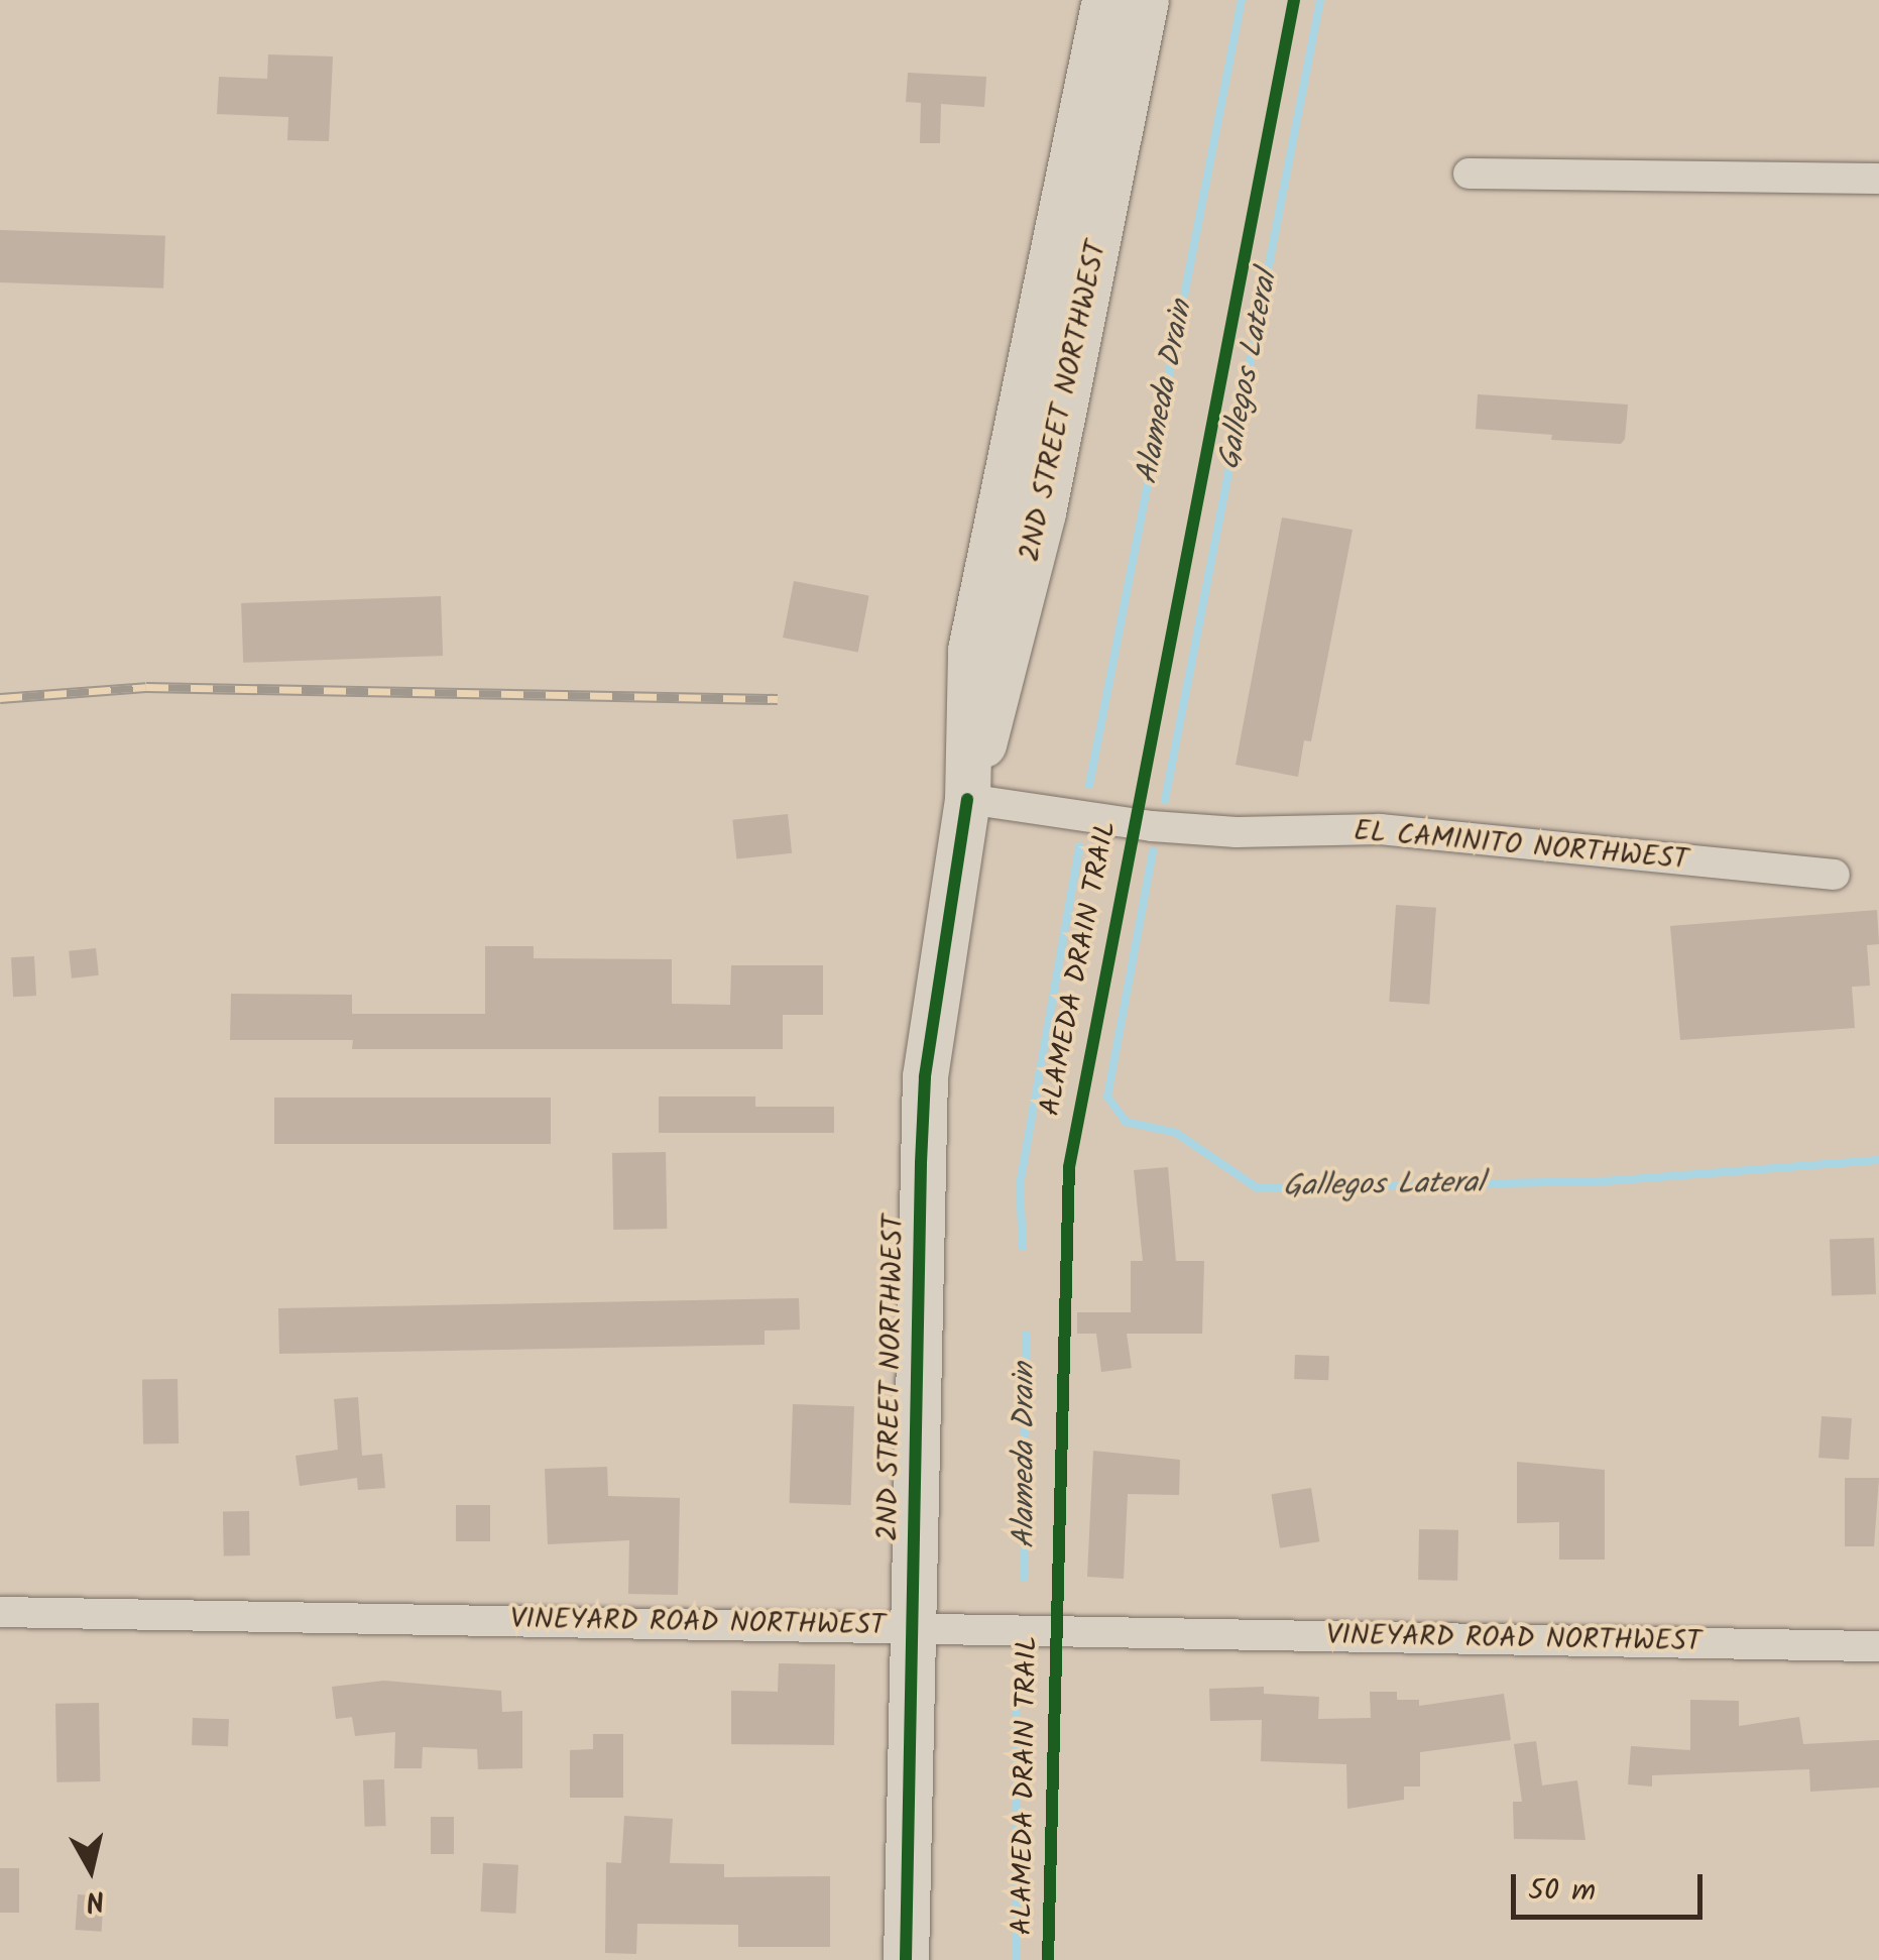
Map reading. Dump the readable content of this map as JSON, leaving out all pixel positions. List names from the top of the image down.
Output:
{
  "streets": {
    "main road": ["2ND STREET NORTHWEST"],
    "street": ["EL CAMINITO NORTHWEST", "VINEYARD ROAD NORTHWEST"],
    "cycle path": ["ALAMEDA DRAIN TRAIL"]
  },
  "crossings": [
    ["2ND STREET NORTHWEST", "EL CAMINITO NORTHWEST"],
    ["2ND STREET NORTHWEST", "VINEYARD ROAD NORTHWEST"]
  ],
  "water": ["Gallegos Lateral", "Alameda Drain"],
  "scale_bar": "50 m",
  "north": "bottom"
}
